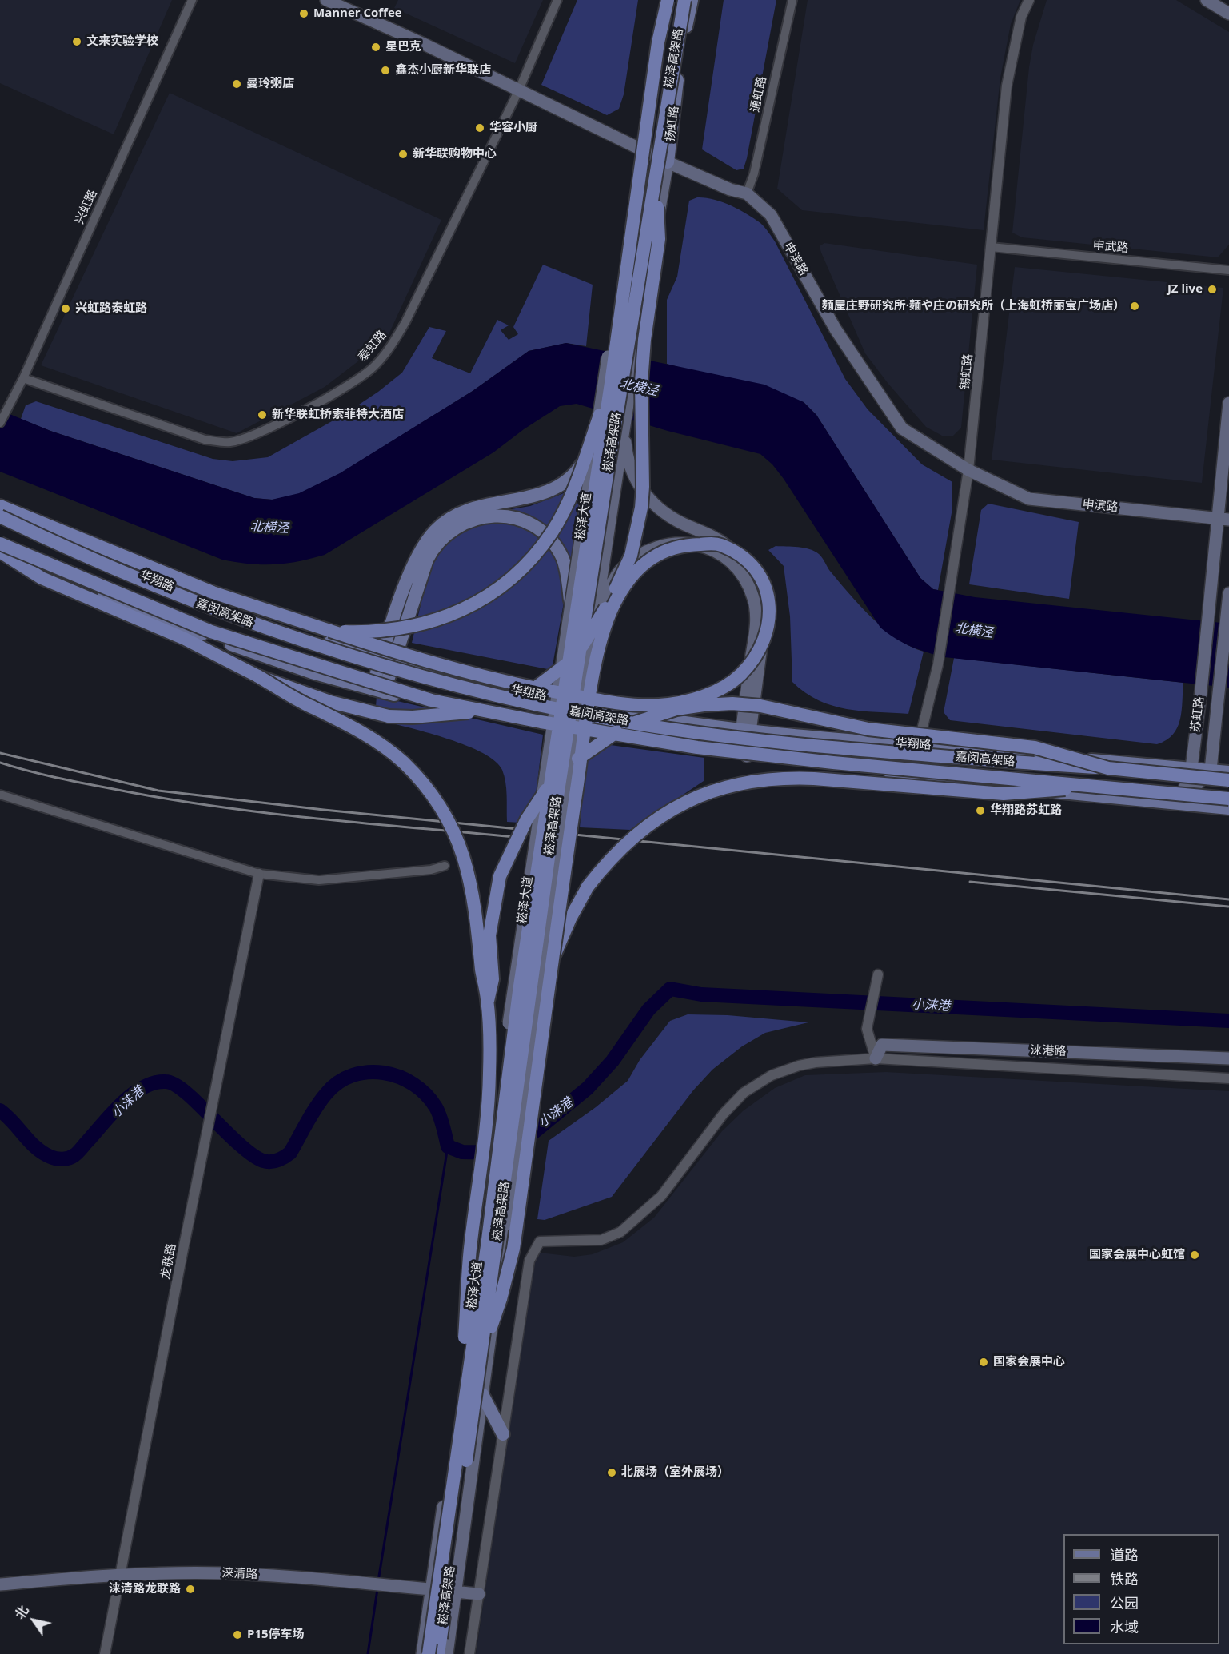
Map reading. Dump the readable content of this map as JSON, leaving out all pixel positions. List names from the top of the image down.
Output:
{
  "streets": {
    "highway": ["崧泽高架路", "嘉闵高架路"],
    "main road": [
      "扬虹路",
      "申滨路",
      "崧泽大道",
      "华翔路",
      "苏虹路",
      "涞港路",
      "涞清路"
    ],
    "street": [
      "通虹路",
      "兴虹路",
      "申武路",
      "泰虹路",
      "锡虹路",
      "龙联路"
    ]
  },
  "crossings": [
    ["通虹路", "申滨路"],
    ["扬虹路", "申滨路"],
    ["扬虹路", "崧泽大道"],
    ["兴虹路", "泰虹路"],
    ["申武路", "锡虹路"],
    ["申滨路", "泰虹路"],
    ["申滨路", "锡虹路"],
    ["申滨路", "崧泽大道"],
    ["申滨路", "苏虹路"],
    ["锡虹路", "华翔路"],
    ["崧泽大道", "涞清路"],
    ["华翔路", "苏虹路"],
    ["龙联路", "涞清路"]
  ],
  "water": ["北横泾", "小涞港"],
  "places": [
    "Manner Coffee",
    "文来实验学校",
    "星巴克",
    "鑫杰小厨新华联店",
    "曼玲粥店",
    "华容小厨",
    "新华联购物中心",
    "JZ live",
    "麺屋庄野研究所·麺や庄の研究所（上海虹桥丽宝广场店）",
    "兴虹路泰虹路",
    "新华联虹桥索菲特大酒店",
    "华翔路苏虹路",
    "国家会展中心虹馆",
    "国家会展中心",
    "北展场（室外展场）",
    "涞清路龙联路",
    "P15停车场"
  ],
  "legend": [
    "道路",
    "铁路",
    "公园",
    "水域"
  ],
  "north": "top left"
}
